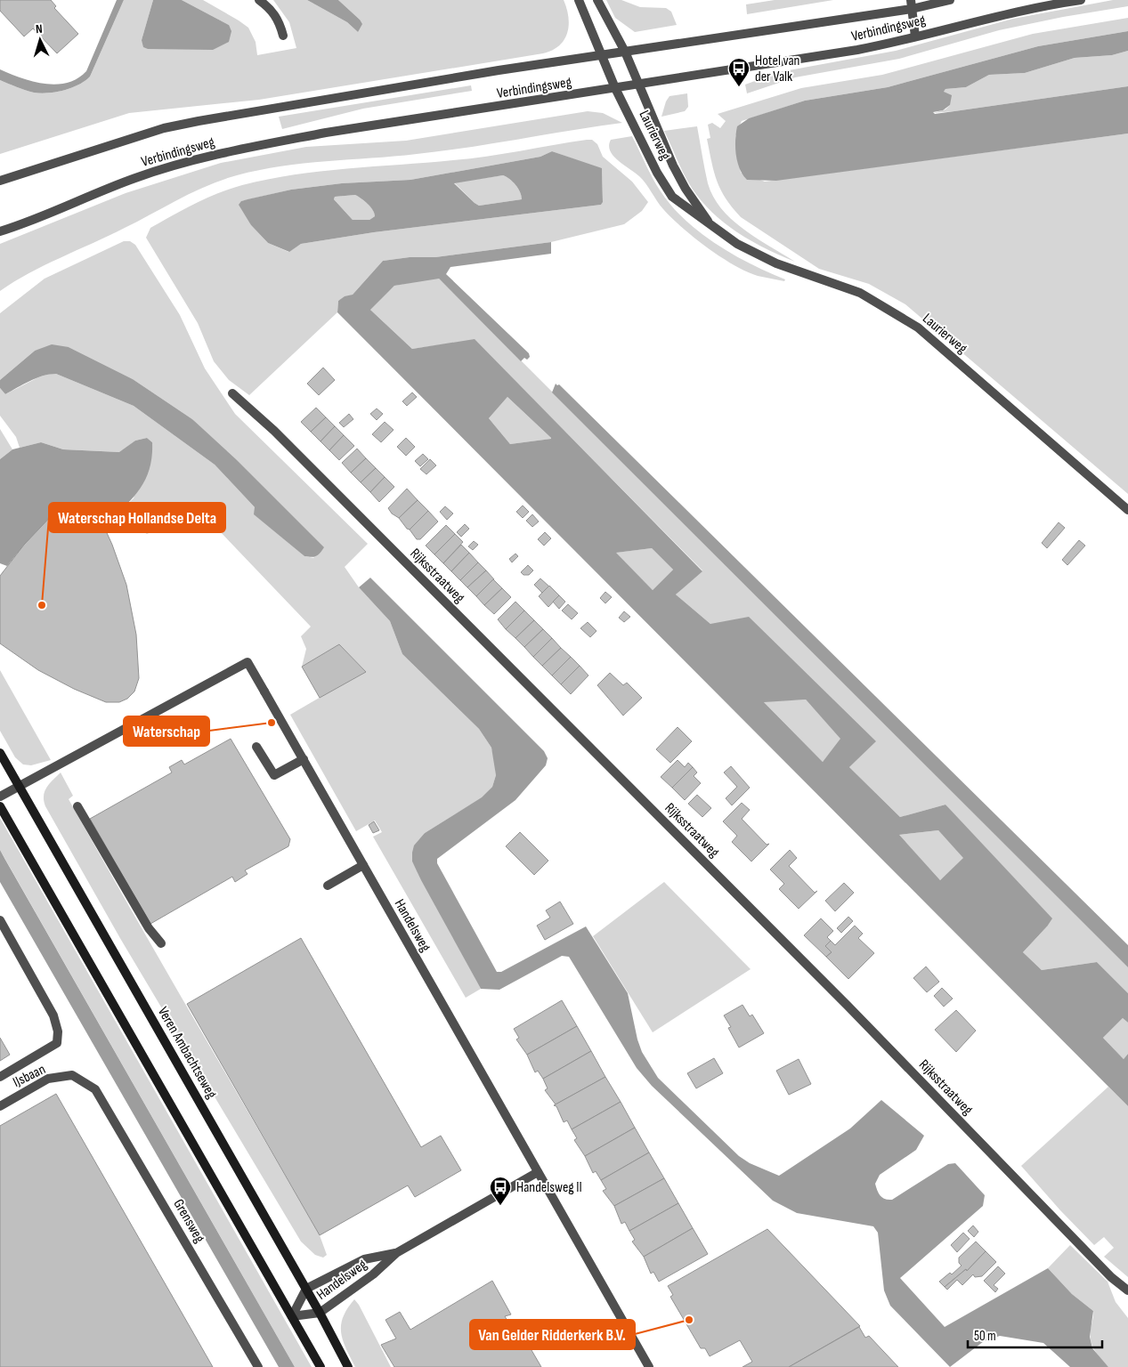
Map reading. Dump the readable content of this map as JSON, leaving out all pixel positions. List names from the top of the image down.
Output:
{
  "streets": {
    "main road": ["Veren Ambachtseweg"],
    "street": [
      "Verbindingsweg",
      "Laurierweg",
      "Rijksstraatweg",
      "Handelsweg",
      "IJsbaan",
      "Grensweg"
    ]
  },
  "crossings": [
    ["Verbindingsweg", "Laurierweg"],
    ["Handelsweg", "Veren Ambachtseweg"],
    ["IJsbaan", "Grensweg"]
  ],
  "places": {
    "bus stop": ["Hotel van der Valk", "Handelsweg II"],
    "other": ["Waterschap Hollandse Delta", "Waterschap", "Van Gelder Ridderkerk B.V."]
  },
  "scale_bar": "50 m",
  "north": "top"
}
